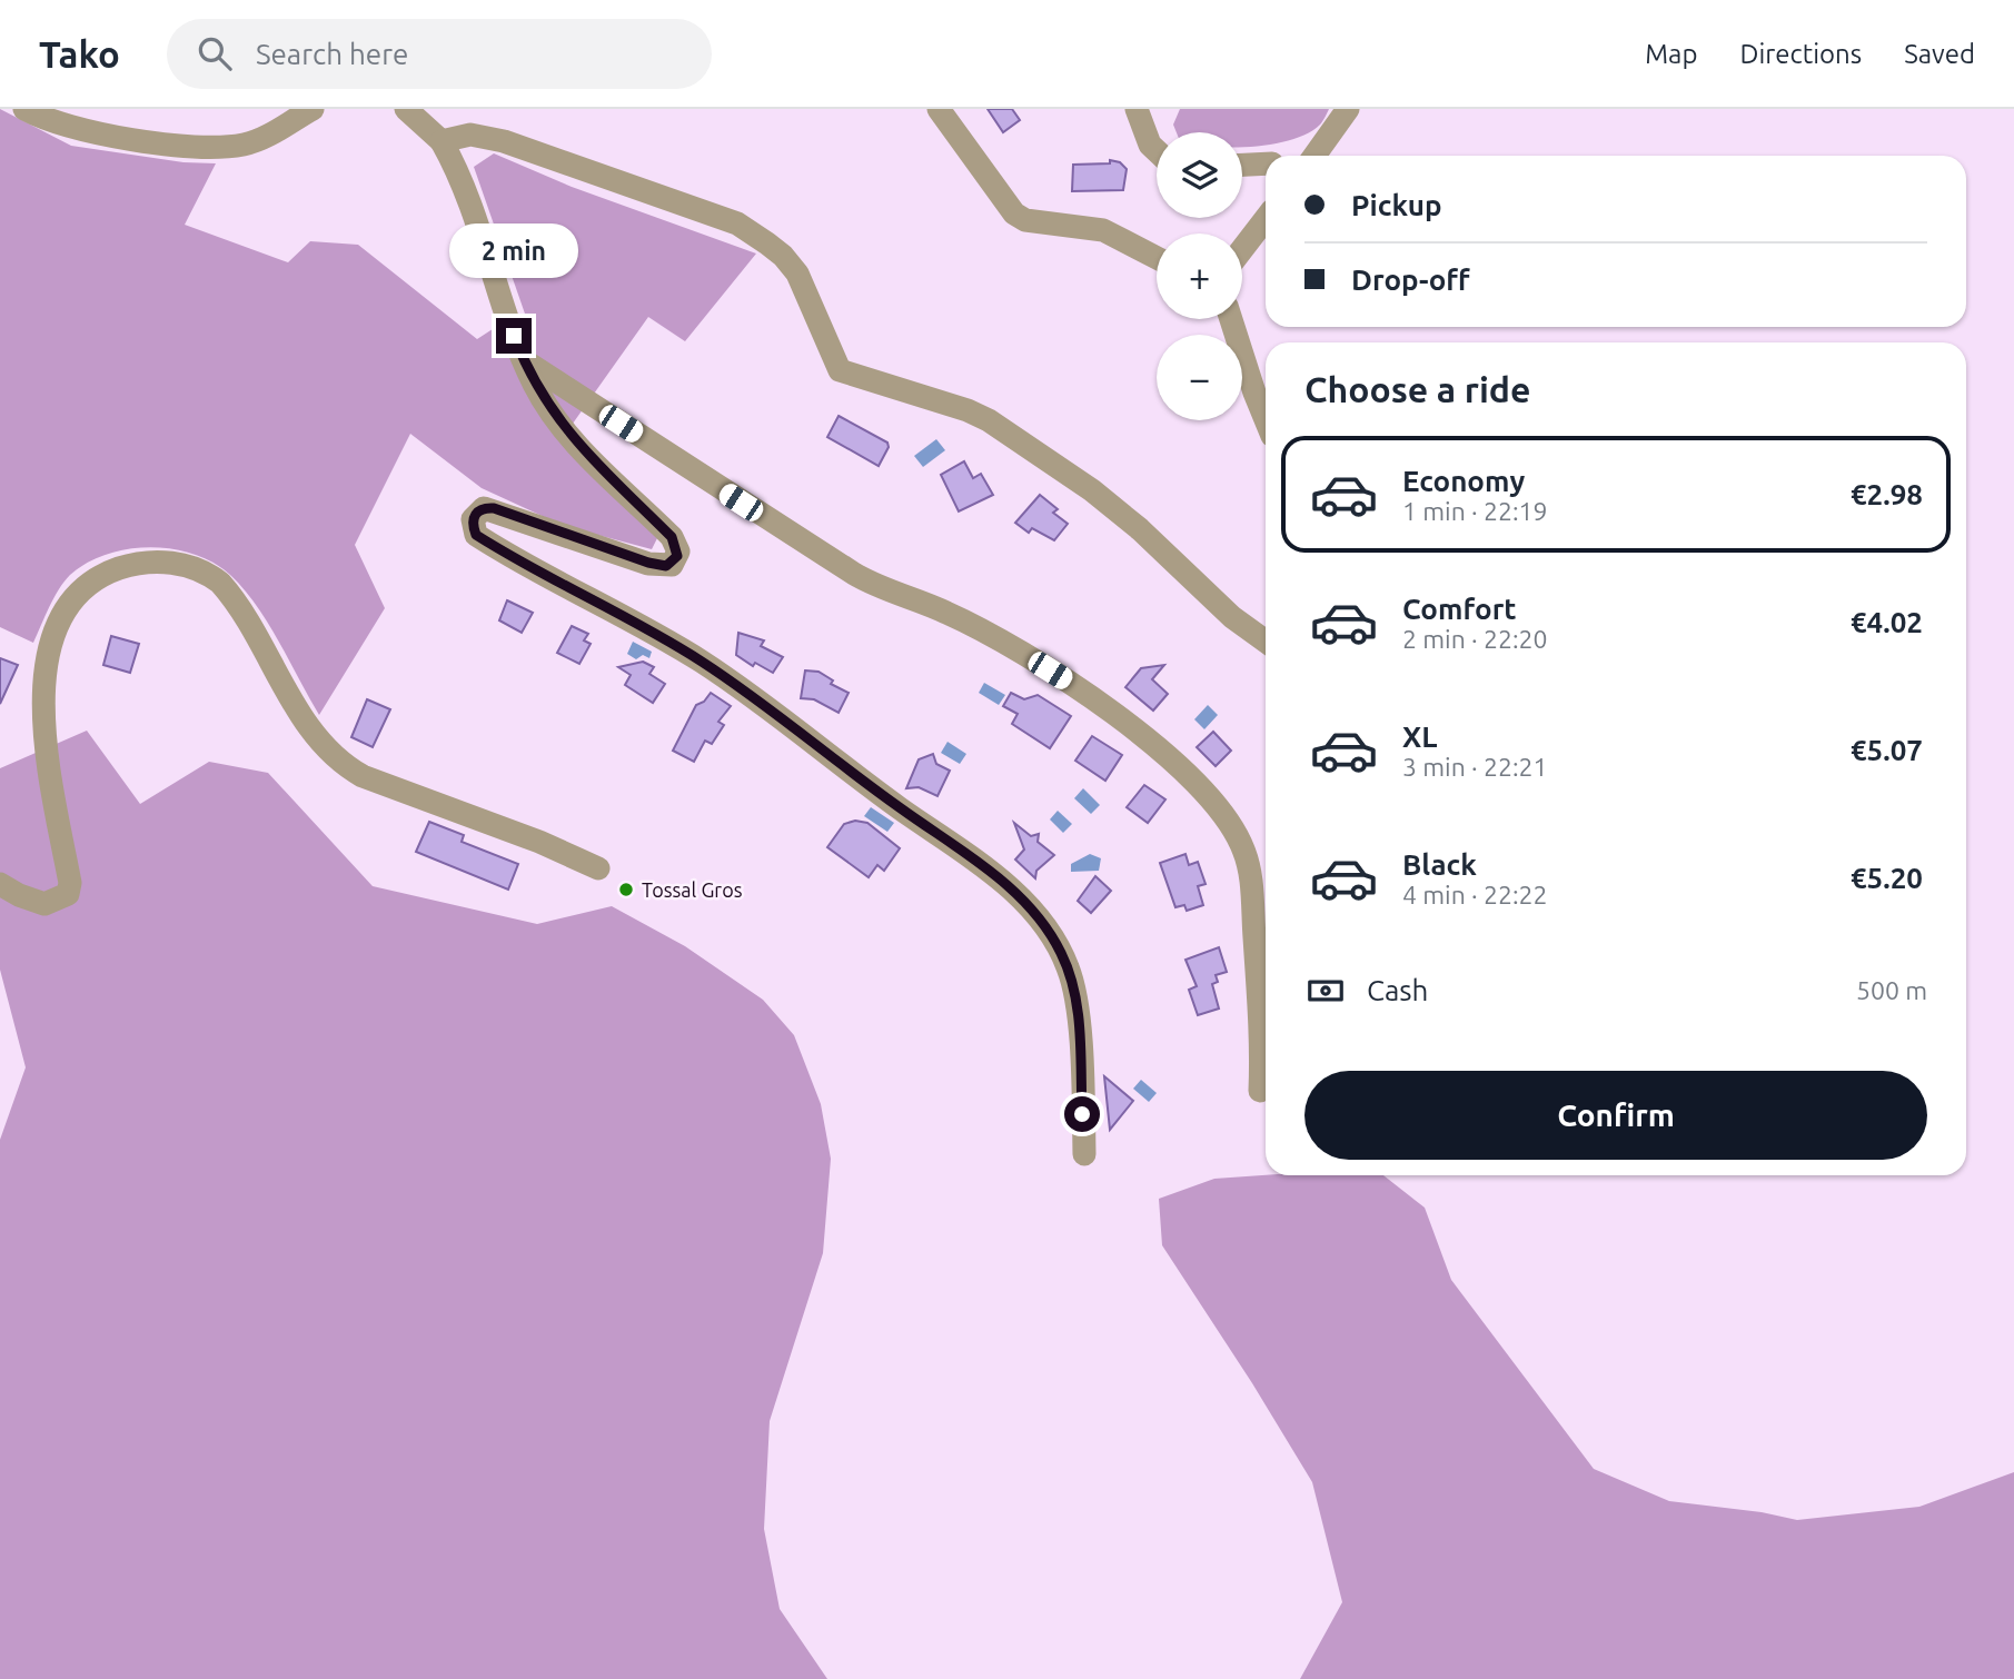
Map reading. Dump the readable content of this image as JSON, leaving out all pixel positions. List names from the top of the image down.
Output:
{
  "places": ["Tossal Gros"],
  "page": {
    "header": "Tako",
    "search": "Search here",
    "nav": ["Map", "Directions", "Saved"],
    "map_buttons": ["+", "−"],
    "banner": ["Pickup", "Drop-off"],
    "bubble": "2 min",
    "heading": "Choose a ride",
    "list": [
      {
        "name": "Economy",
        "note": "1 min · 22:19",
        "value": "€2.98"
      },
      {
        "name": "Comfort",
        "note": "2 min · 22:20",
        "value": "€4.02"
      },
      {
        "name": "XL",
        "note": "3 min · 22:21",
        "value": "€5.07"
      },
      {
        "name": "Black",
        "note": "4 min · 22:22",
        "value": "€5.20"
      }
    ],
    "pay": ["Cash", "500 m"],
    "buttons": "Confirm"
  }
}
